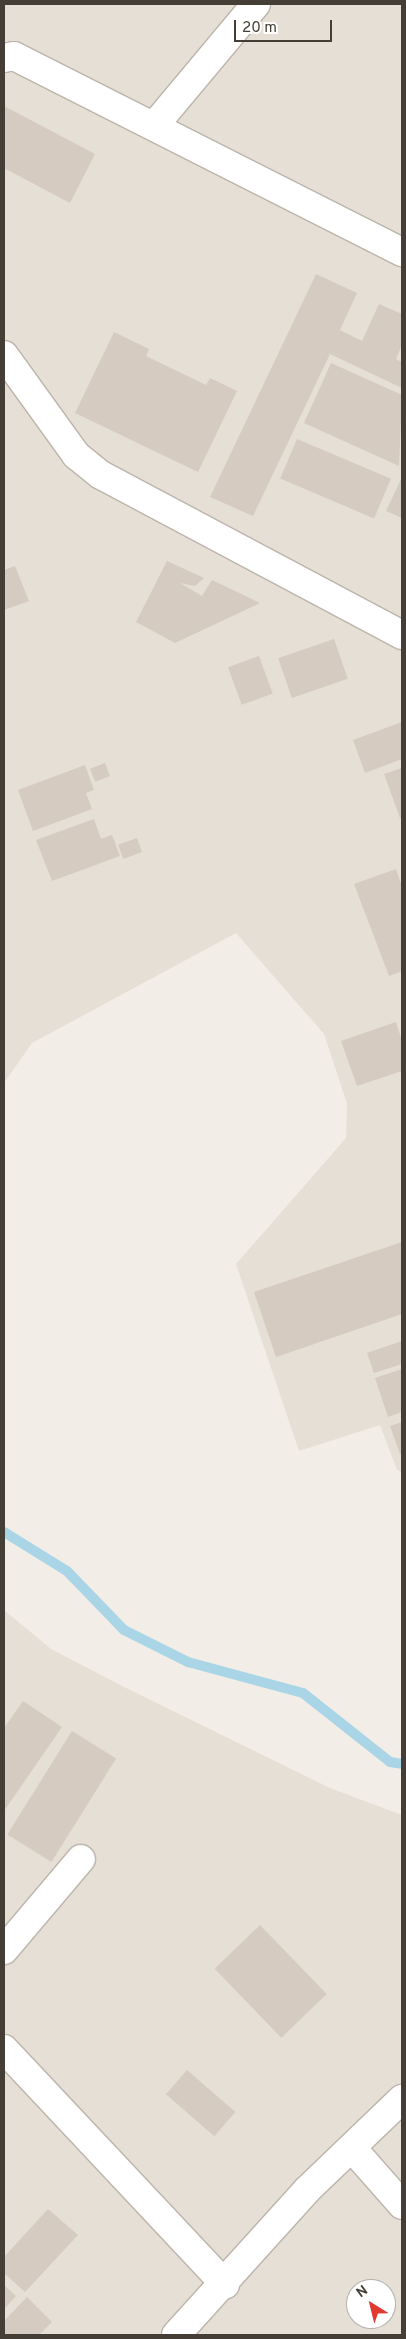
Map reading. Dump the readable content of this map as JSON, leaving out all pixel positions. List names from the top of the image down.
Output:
{
  "scale_bar": "20 m",
  "north": "top left"
}
